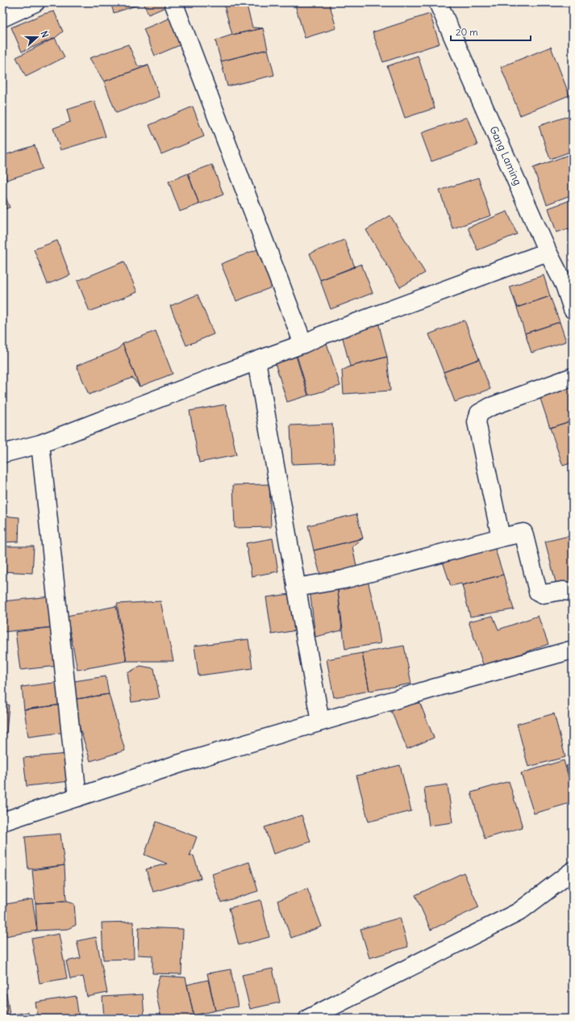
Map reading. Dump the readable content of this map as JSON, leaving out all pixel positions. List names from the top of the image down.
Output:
{
  "streets": {
    "street": ["Gang Laming"]
  },
  "scale_bar": "20 m",
  "north": "right"
}
